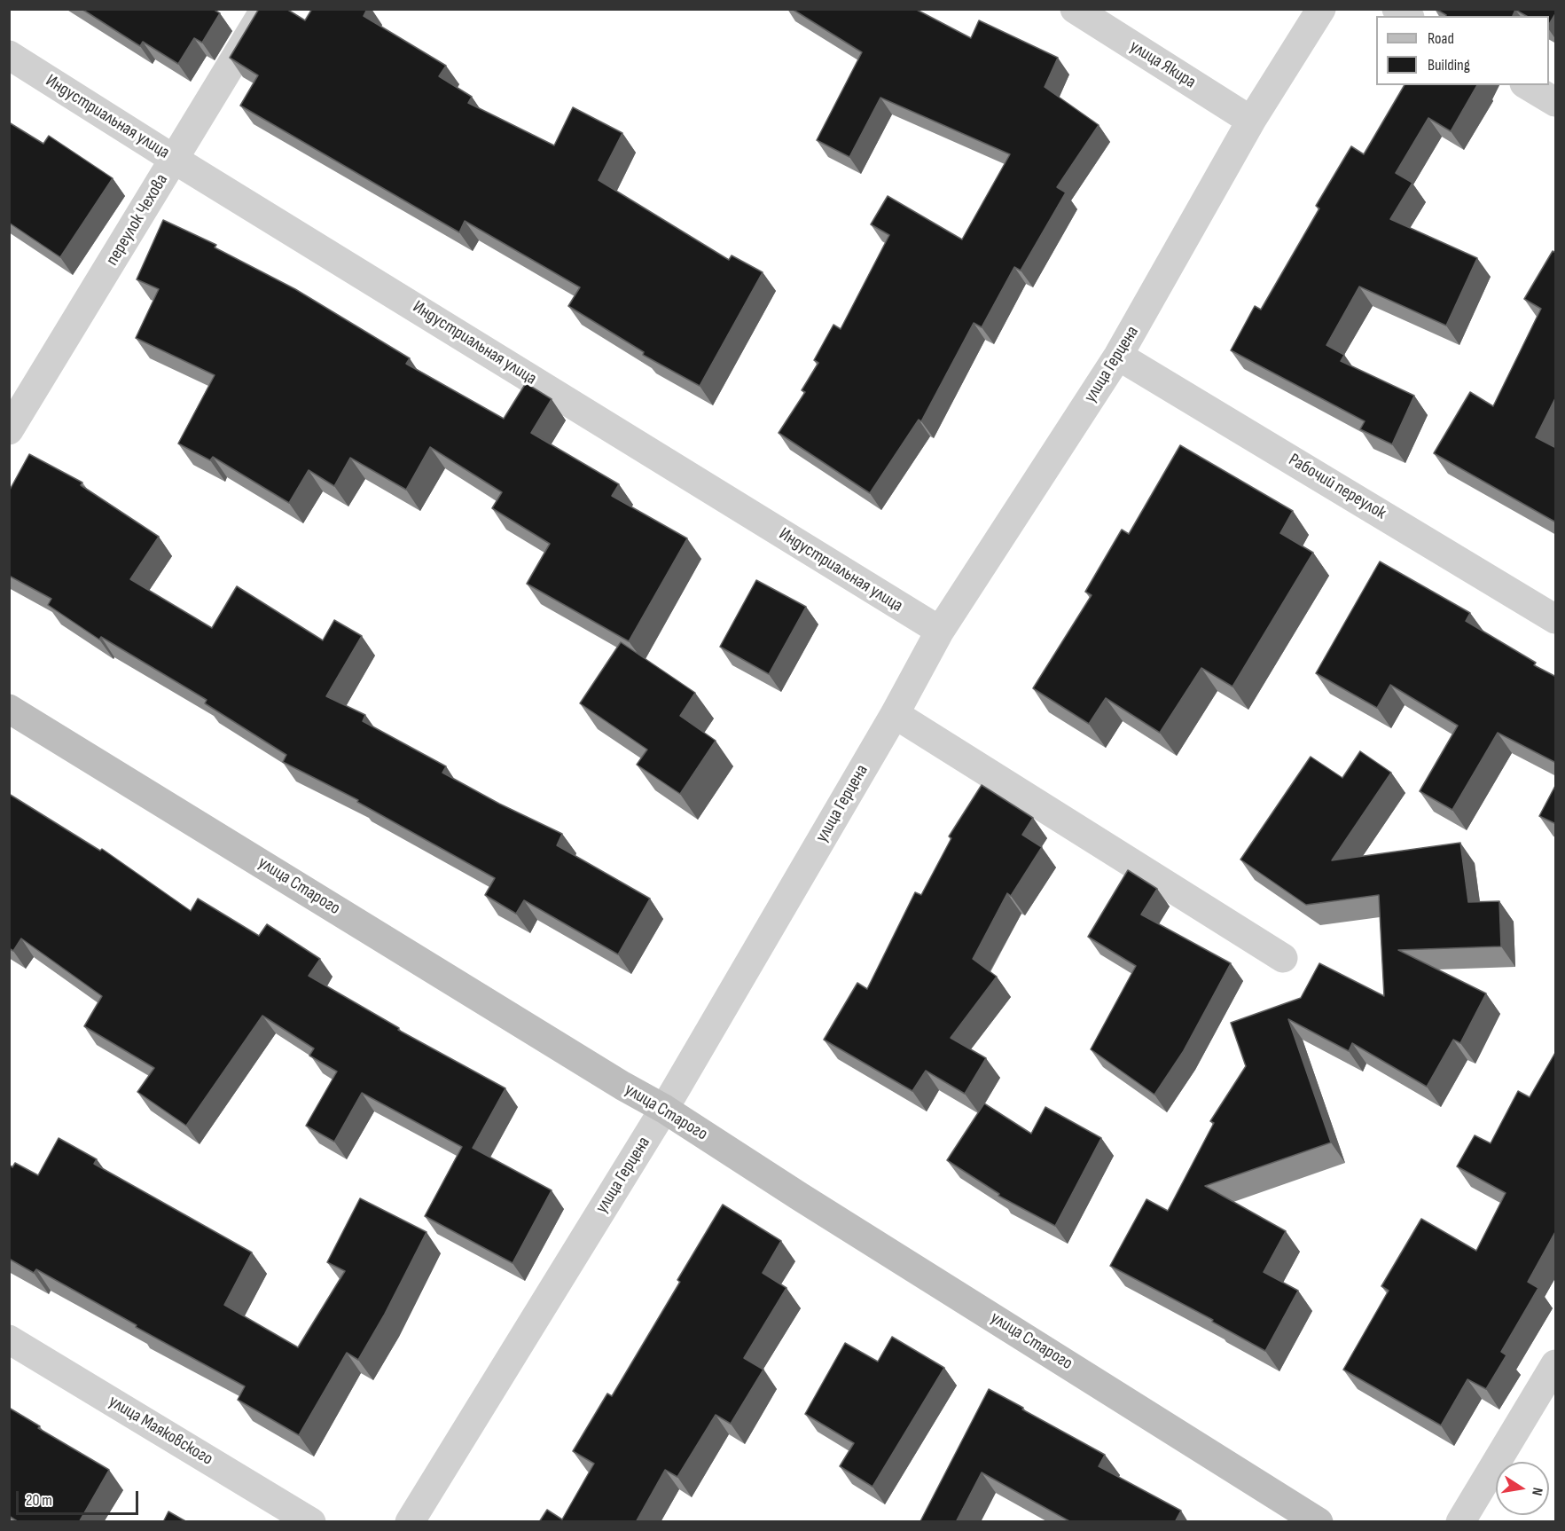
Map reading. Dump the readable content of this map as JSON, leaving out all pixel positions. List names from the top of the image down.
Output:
{
  "streets": {
    "street": [
      "улица Якира",
      "Индустриальная улица",
      "переулок Чехова",
      "улица Герцена",
      "Рабочий переулок",
      "улица Старого",
      "улица Маяковского"
    ]
  },
  "crossings": [
    ["улица Якира", "улица Герцена"],
    ["Индустриальная улица", "переулок Чехова"],
    ["Индустриальная улица", "улица Герцена"],
    ["улица Герцена", "Рабочий переулок"],
    ["улица Герцена", "улица Старого"]
  ],
  "legend": ["Road", "Building"],
  "scale_bar": "20 m",
  "north": "right"
}
